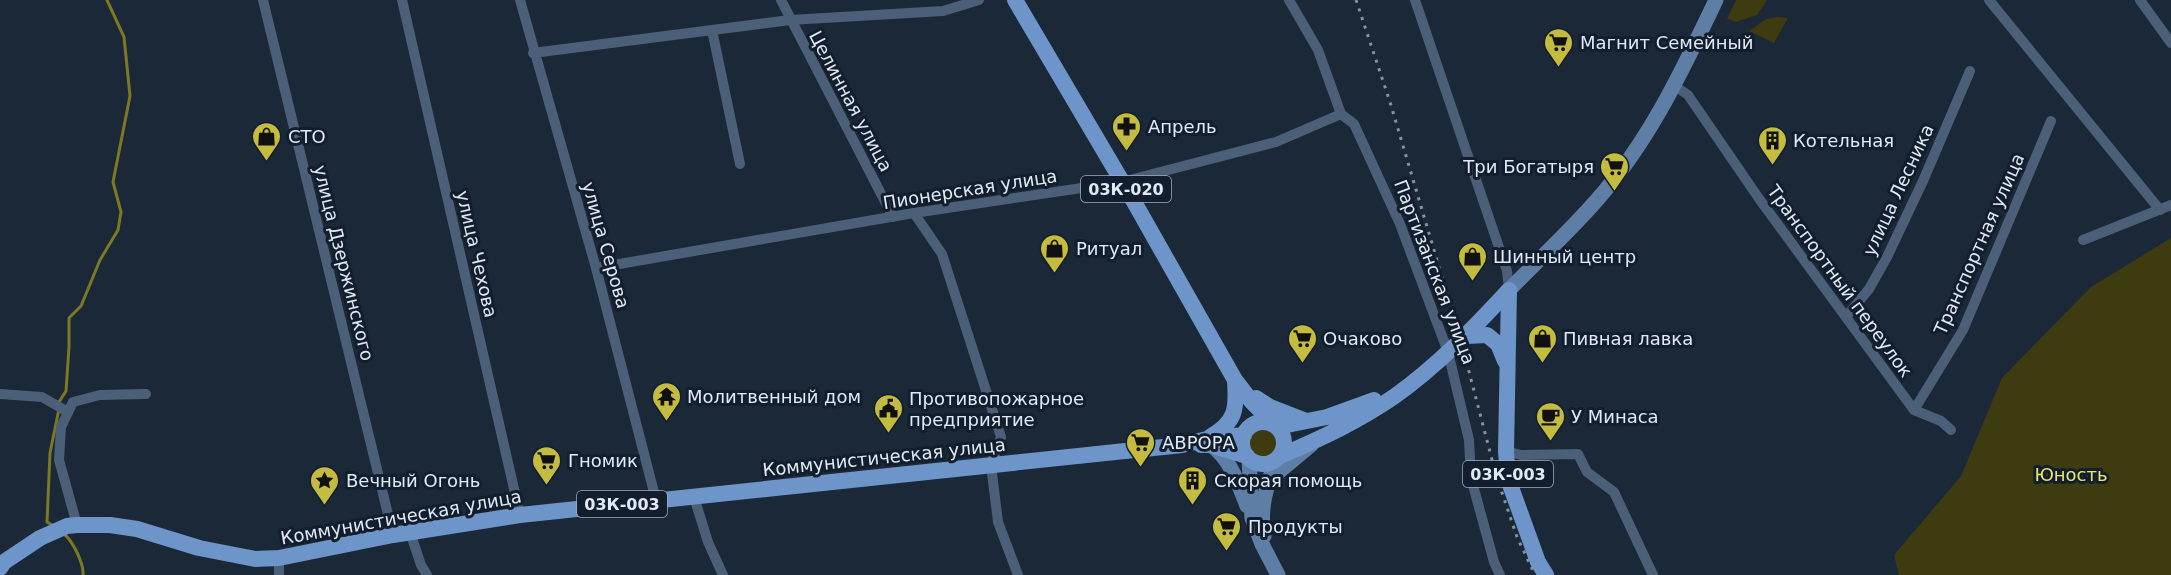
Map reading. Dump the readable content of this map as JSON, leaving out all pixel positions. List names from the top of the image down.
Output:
{
  "streets": {
    "main road": [
      "03К-020",
      "Партизанская улица",
      "Коммунистическая улица",
      "03К-003"
    ],
    "street": [
      "Целинная улица",
      "Пионерская улица",
      "улица Лесника",
      "Транспортная улица",
      "улица Серова",
      "улица Чехова",
      "улица Дзержинского",
      "Транспортный переулок"
    ]
  },
  "crossings": [
    ["Целинная улица", "Пионерская улица"],
    ["Пионерская улица", "03К-020"],
    ["Пионерская улица", "улица Серова"],
    ["Пионерская улица", "Партизанская улица"],
    ["улица Лесника", "Транспортный переулок"],
    ["Транспортная улица", "Транспортный переулок"],
    ["улица Серова", "Коммунистическая улица"],
    ["улица Чехова", "Коммунистическая улица"],
    ["улица Дзержинского", "Коммунистическая улица"],
    ["Партизанская улица", "03К-003"],
    ["Коммунистическая улица", "03К-003"]
  ],
  "parks": ["Юность"],
  "places": {
    "supermarket": [
      "Магнит Семейный",
      "Три Богатыря",
      "Очаково",
      "АВРОРА",
      "Гномик",
      "Продукты"
    ],
    "pharmacy": ["Апрель"],
    "shop": [
      "СТО",
      "Ритуал",
      "Шинный центр",
      "Пивная лавка"
    ],
    "building": ["Котельная", "Скорая помощь"],
    "temple": ["Молитвенный дом"],
    "public building": ["Противопожарное предприятие"],
    "cafe": ["У Минаса"],
    "place": ["Вечный Огонь"]
  }
}
